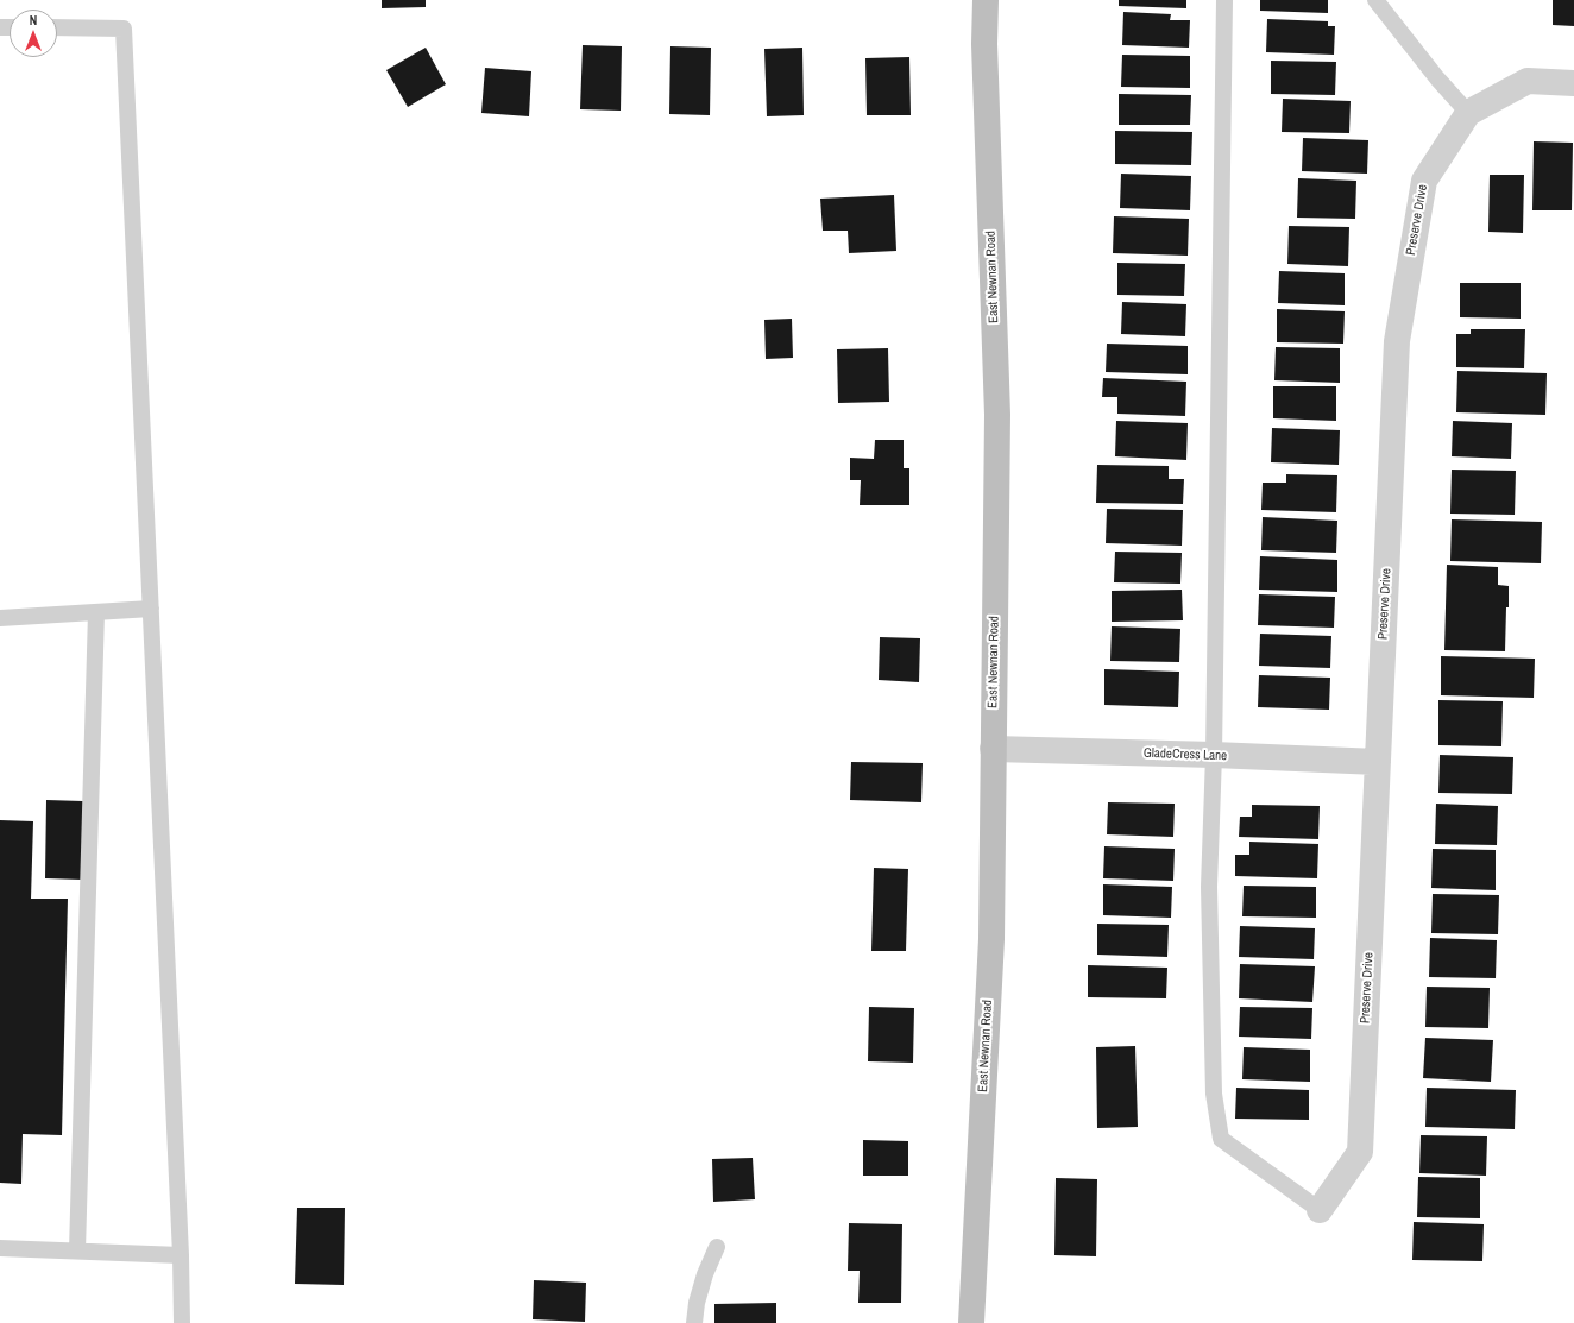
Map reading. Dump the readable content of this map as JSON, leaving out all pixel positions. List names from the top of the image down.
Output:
{
  "streets": {
    "street": ["Preserve Drive", "East Newnan Road", "GladeCress Lane"]
  },
  "crossings": [
    ["Preserve Drive", "GladeCress Lane"],
    ["East Newnan Road", "GladeCress Lane"]
  ],
  "north": "top"
}
